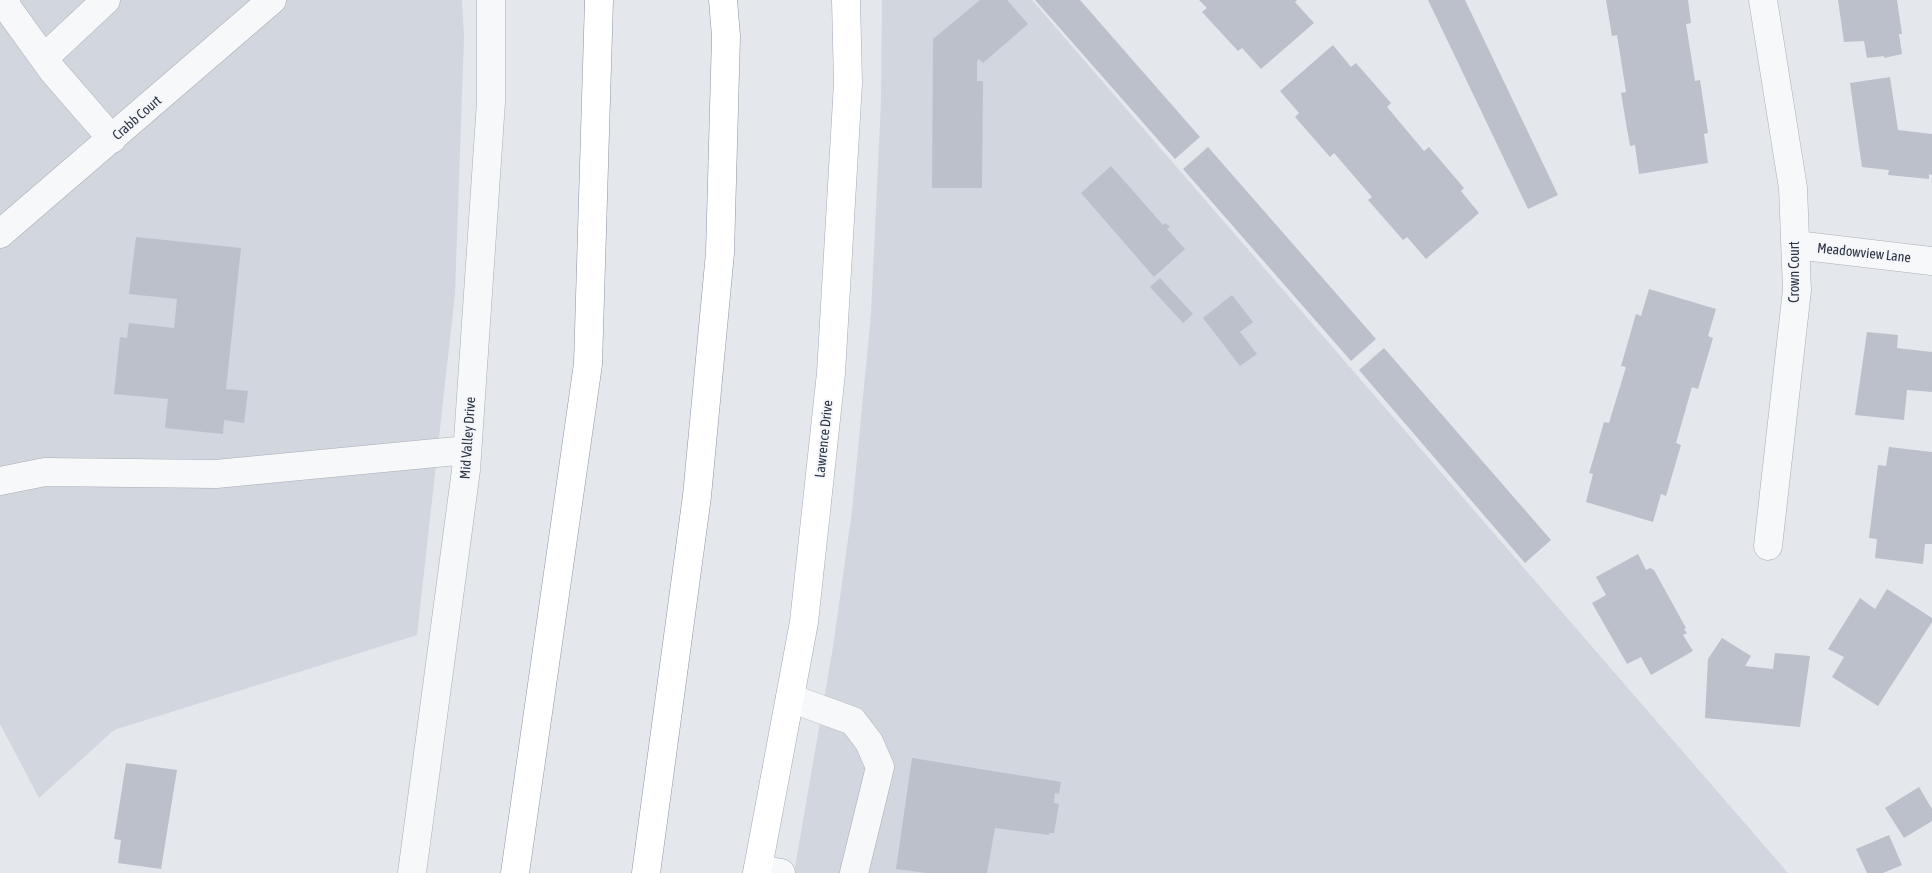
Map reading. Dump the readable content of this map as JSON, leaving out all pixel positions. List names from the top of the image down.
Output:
{
  "streets": {
    "main road": ["Lawrence Drive"],
    "street": [
      "Crabb Court",
      "Meadowview Lane",
      "Crown Court",
      "Mid Valley Drive"
    ]
  },
  "crossings": [
    ["Meadowview Lane", "Crown Court"]
  ]
}
